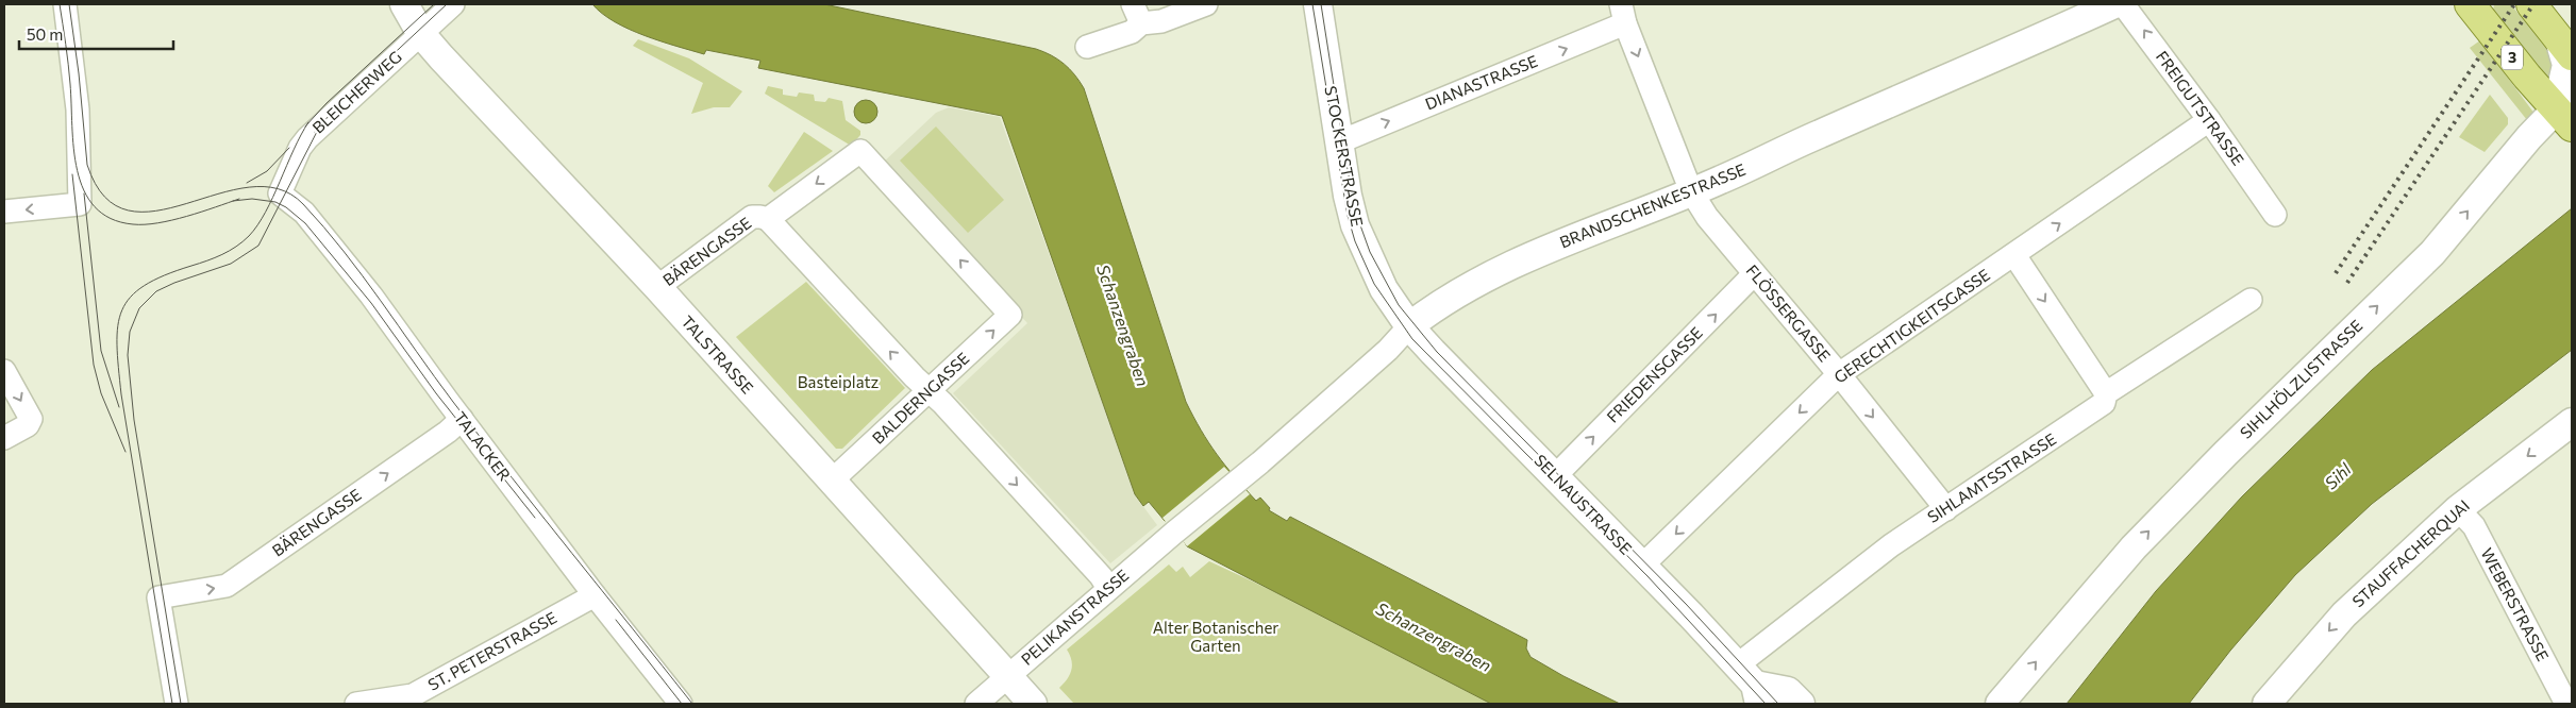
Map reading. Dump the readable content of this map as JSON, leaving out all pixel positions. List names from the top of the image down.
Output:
{
  "streets": {
    "main road": ["3"],
    "street": [
      "DIANASTRASSE",
      "BLEICHERWEG",
      "FREIGUTSTRASSE",
      "STOCKERSTRASSE",
      "BRANDSCHENKESTRASSE",
      "BÄRENGASSE",
      "FLÖSSERGASSE",
      "GERECHTIGKEITSGASSE",
      "TALSTRASSE",
      "FRIEDENSGASSE",
      "SIHLHÖLZLISTRASSE",
      "BALDERNGASSE",
      "TALACKER",
      "SIHLAMTSSTRASSE",
      "SELNAUSTRASSE",
      "STAUFFACHERQUAI",
      "WEBERSTRASSE",
      "PELIKANSTRASSE",
      "ST. PETERSTRASSE"
    ]
  },
  "crossings": [
    ["3", "SIHLHÖLZLISTRASSE"],
    ["DIANASTRASSE", "STOCKERSTRASSE"],
    ["DIANASTRASSE", "FLÖSSERGASSE"],
    ["BLEICHERWEG", "TALSTRASSE"],
    ["BLEICHERWEG", "TALACKER"],
    ["FREIGUTSTRASSE", "GERECHTIGKEITSGASSE"],
    ["STOCKERSTRASSE", "BRANDSCHENKESTRASSE"],
    ["STOCKERSTRASSE", "SELNAUSTRASSE"],
    ["BRANDSCHENKESTRASSE", "FLÖSSERGASSE"],
    ["BRANDSCHENKESTRASSE", "SELNAUSTRASSE"],
    ["BRANDSCHENKESTRASSE", "PELIKANSTRASSE"],
    ["BÄRENGASSE", "TALSTRASSE"],
    ["BÄRENGASSE", "BALDERNGASSE"],
    ["BÄRENGASSE", "TALACKER"],
    ["FLÖSSERGASSE", "GERECHTIGKEITSGASSE"],
    ["FLÖSSERGASSE", "FRIEDENSGASSE"],
    ["FLÖSSERGASSE", "SIHLAMTSSTRASSE"],
    ["GERECHTIGKEITSGASSE", "SELNAUSTRASSE"],
    ["TALSTRASSE", "BALDERNGASSE"],
    ["TALSTRASSE", "PELIKANSTRASSE"],
    ["FRIEDENSGASSE", "SELNAUSTRASSE"],
    ["TALACKER", "ST. PETERSTRASSE"],
    ["SIHLAMTSSTRASSE", "SELNAUSTRASSE"],
    ["STAUFFACHERQUAI", "WEBERSTRASSE"]
  ],
  "one_way": [
    "DIANASTRASSE",
    "FREIGUTSTRASSE",
    "FLÖSSERGASSE",
    "FRIEDENSGASSE",
    "SIHLHÖLZLISTRASSE",
    "BALDERNGASSE",
    "STAUFFACHERQUAI"
  ],
  "water": ["Schanzengraben", "Sihl"],
  "parks": ["Basteiplatz", "Alter Botanischer Garten"],
  "scale_bar": "50 m"
}
